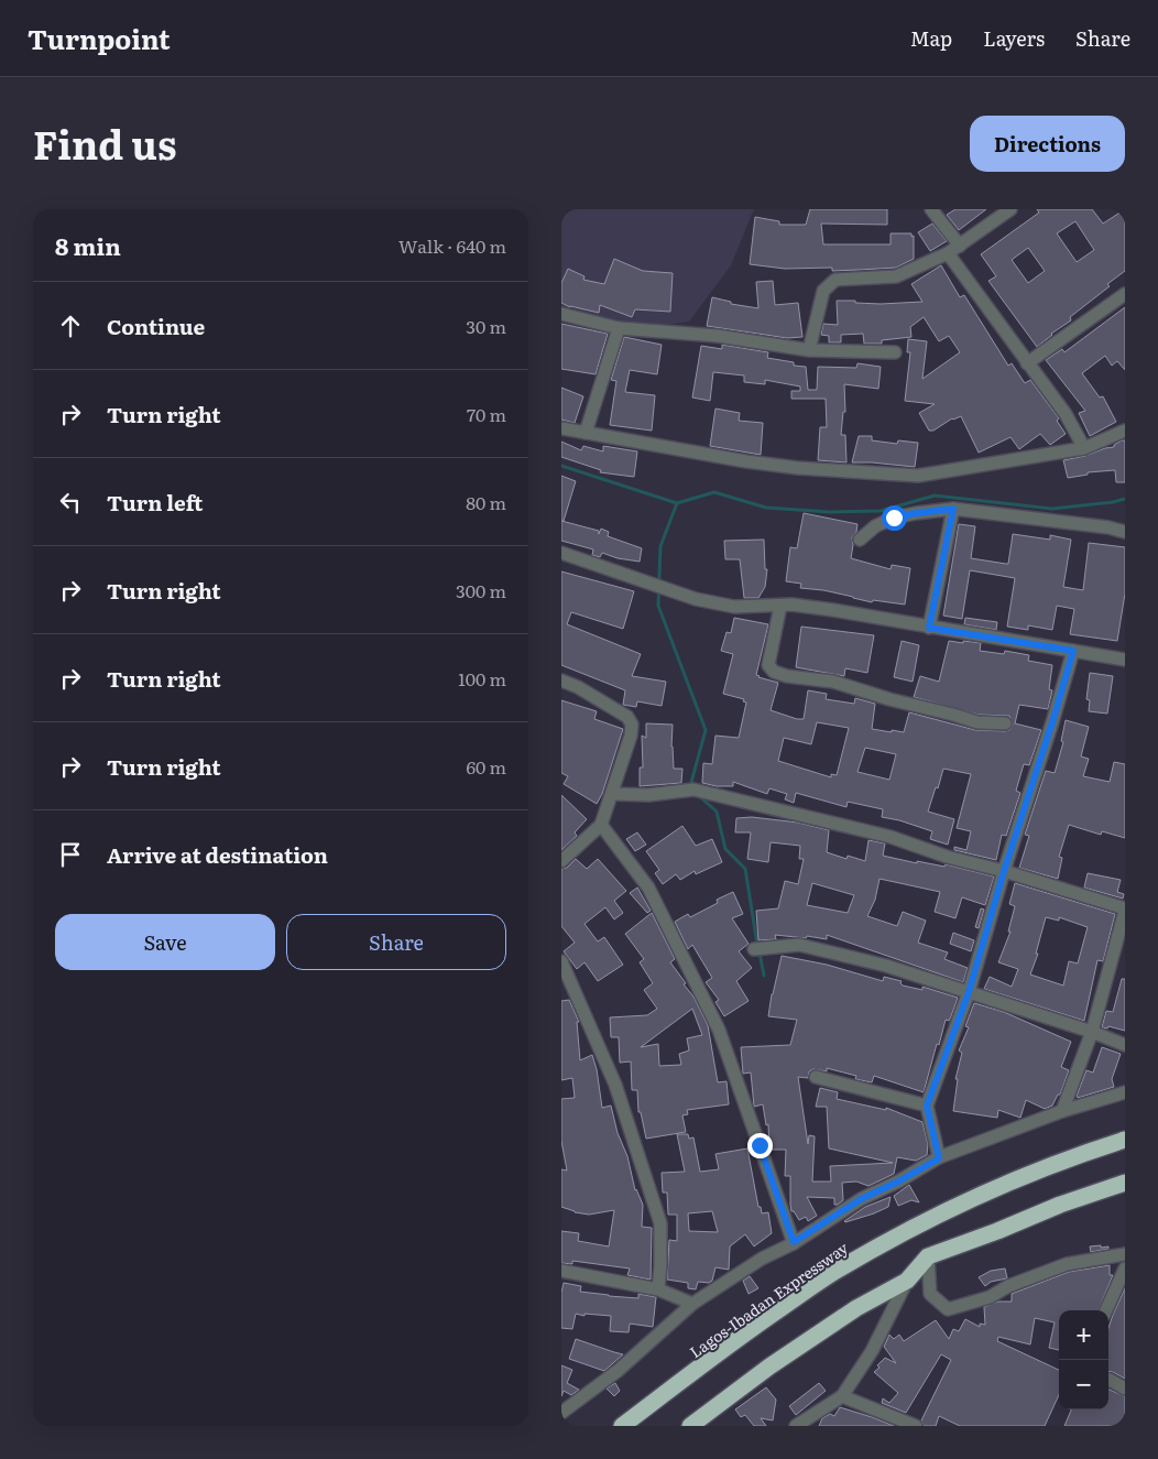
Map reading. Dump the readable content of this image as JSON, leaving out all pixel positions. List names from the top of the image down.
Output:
{
  "streets": {
    "highway": ["Lagos-Ibadan Expressway"]
  },
  "page": {
    "header": "Turnpoint",
    "nav": ["Map", "Layers", "Share"],
    "title": "Find us",
    "buttons": [
      "Directions",
      ["Save", "Share"]
    ],
    "heading": ["8 min", "Walk · 640 m"],
    "list": [
      ["Continue", "30 m"],
      ["Turn right", "70 m"],
      ["Turn left", "80 m"],
      ["Turn right", "300 m"],
      ["Turn right", "100 m"],
      ["Turn right", "60 m"],
      "Arrive at destination"
    ],
    "map_buttons": ["+", "−"]
  }
}
